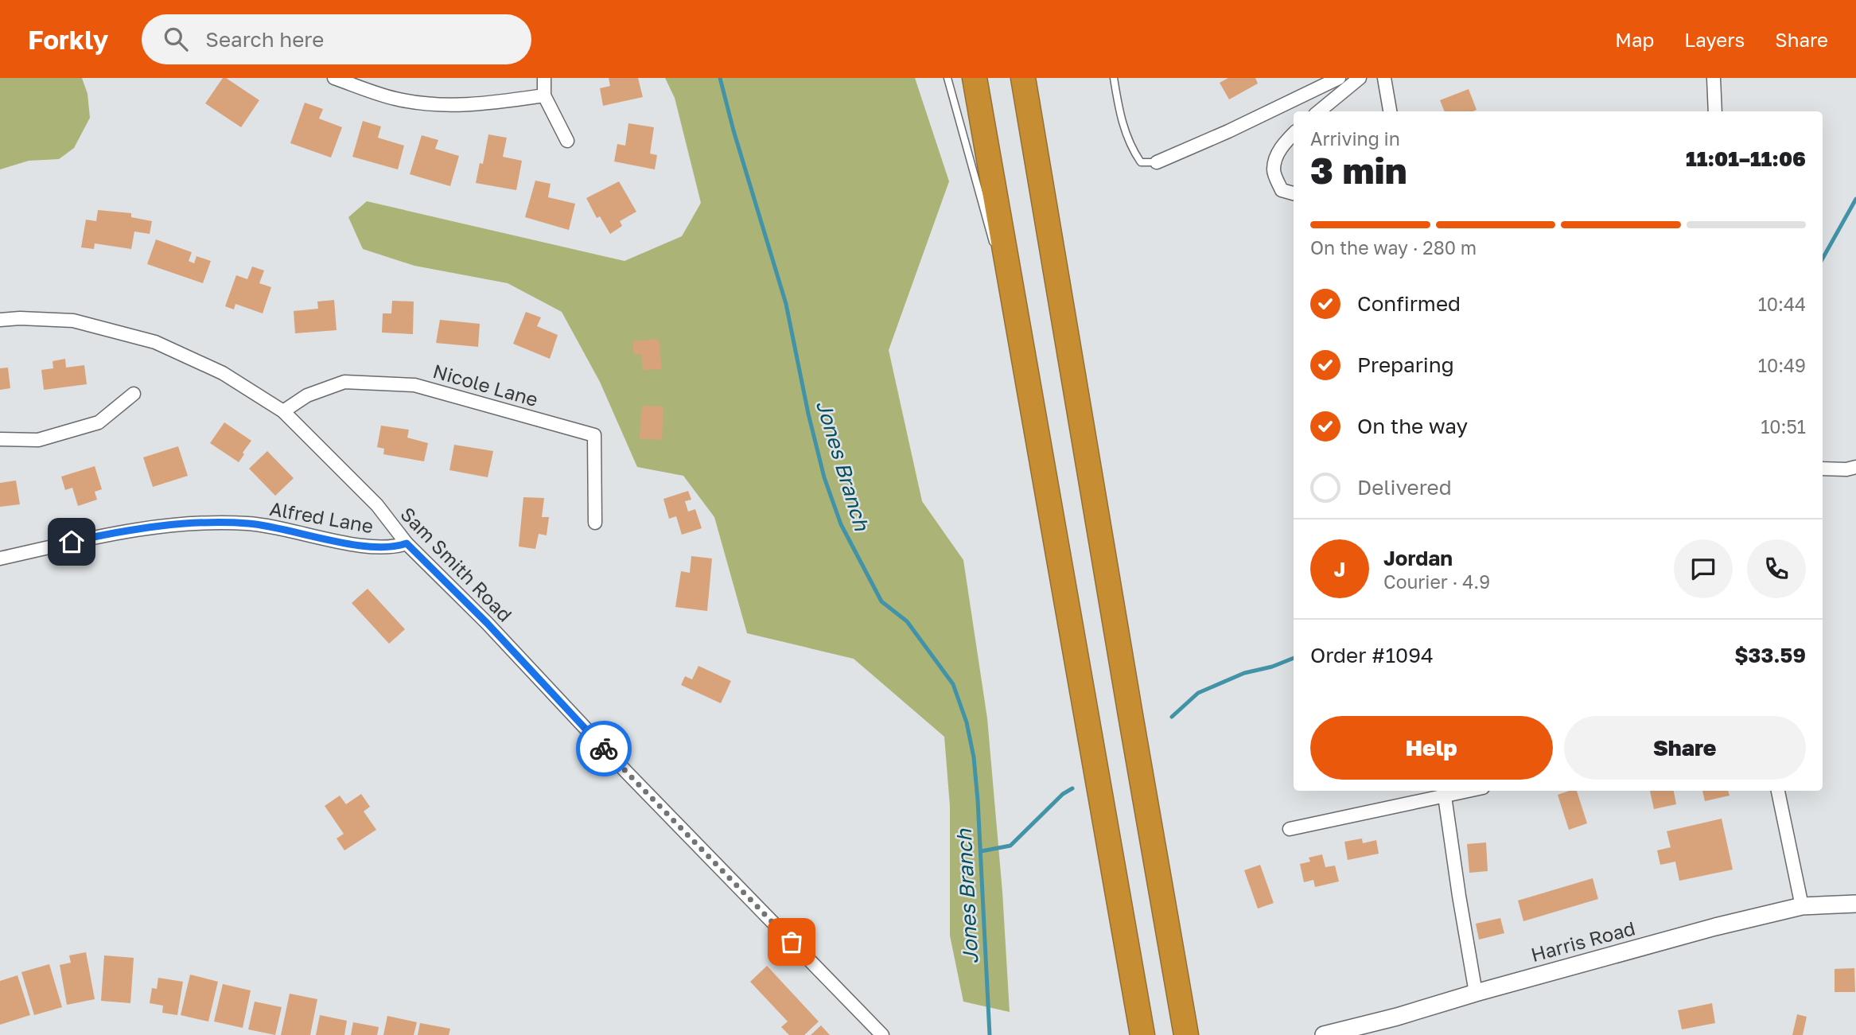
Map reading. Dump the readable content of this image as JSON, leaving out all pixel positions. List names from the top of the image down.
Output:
{
  "streets": {
    "street": [
      "Nicole Lane",
      "Alfred Lane",
      "Sam Smith Road",
      "Harris Road"
    ]
  },
  "crossings": [
    ["Nicole Lane", "Sam Smith Road"],
    ["Alfred Lane", "Sam Smith Road"]
  ],
  "water": ["Jones Branch"],
  "page": {
    "header": "Forkly",
    "search": "Search here",
    "nav": ["Map", "Layers", "Share"],
    "heading": ["3 min", "Arriving in", "11:01–11:06"],
    "panel": [
      "Jordan",
      "Courier · 4.9",
      "Order #1094",
      "$33.59"
    ],
    "bar": "On the way · 280 m",
    "list": [
      ["Confirmed", "10:44"],
      ["Preparing", "10:49"],
      ["On the way", "10:51"],
      "Delivered"
    ],
    "round": "J",
    "buttons": ["Help", "Share"]
  }
}
